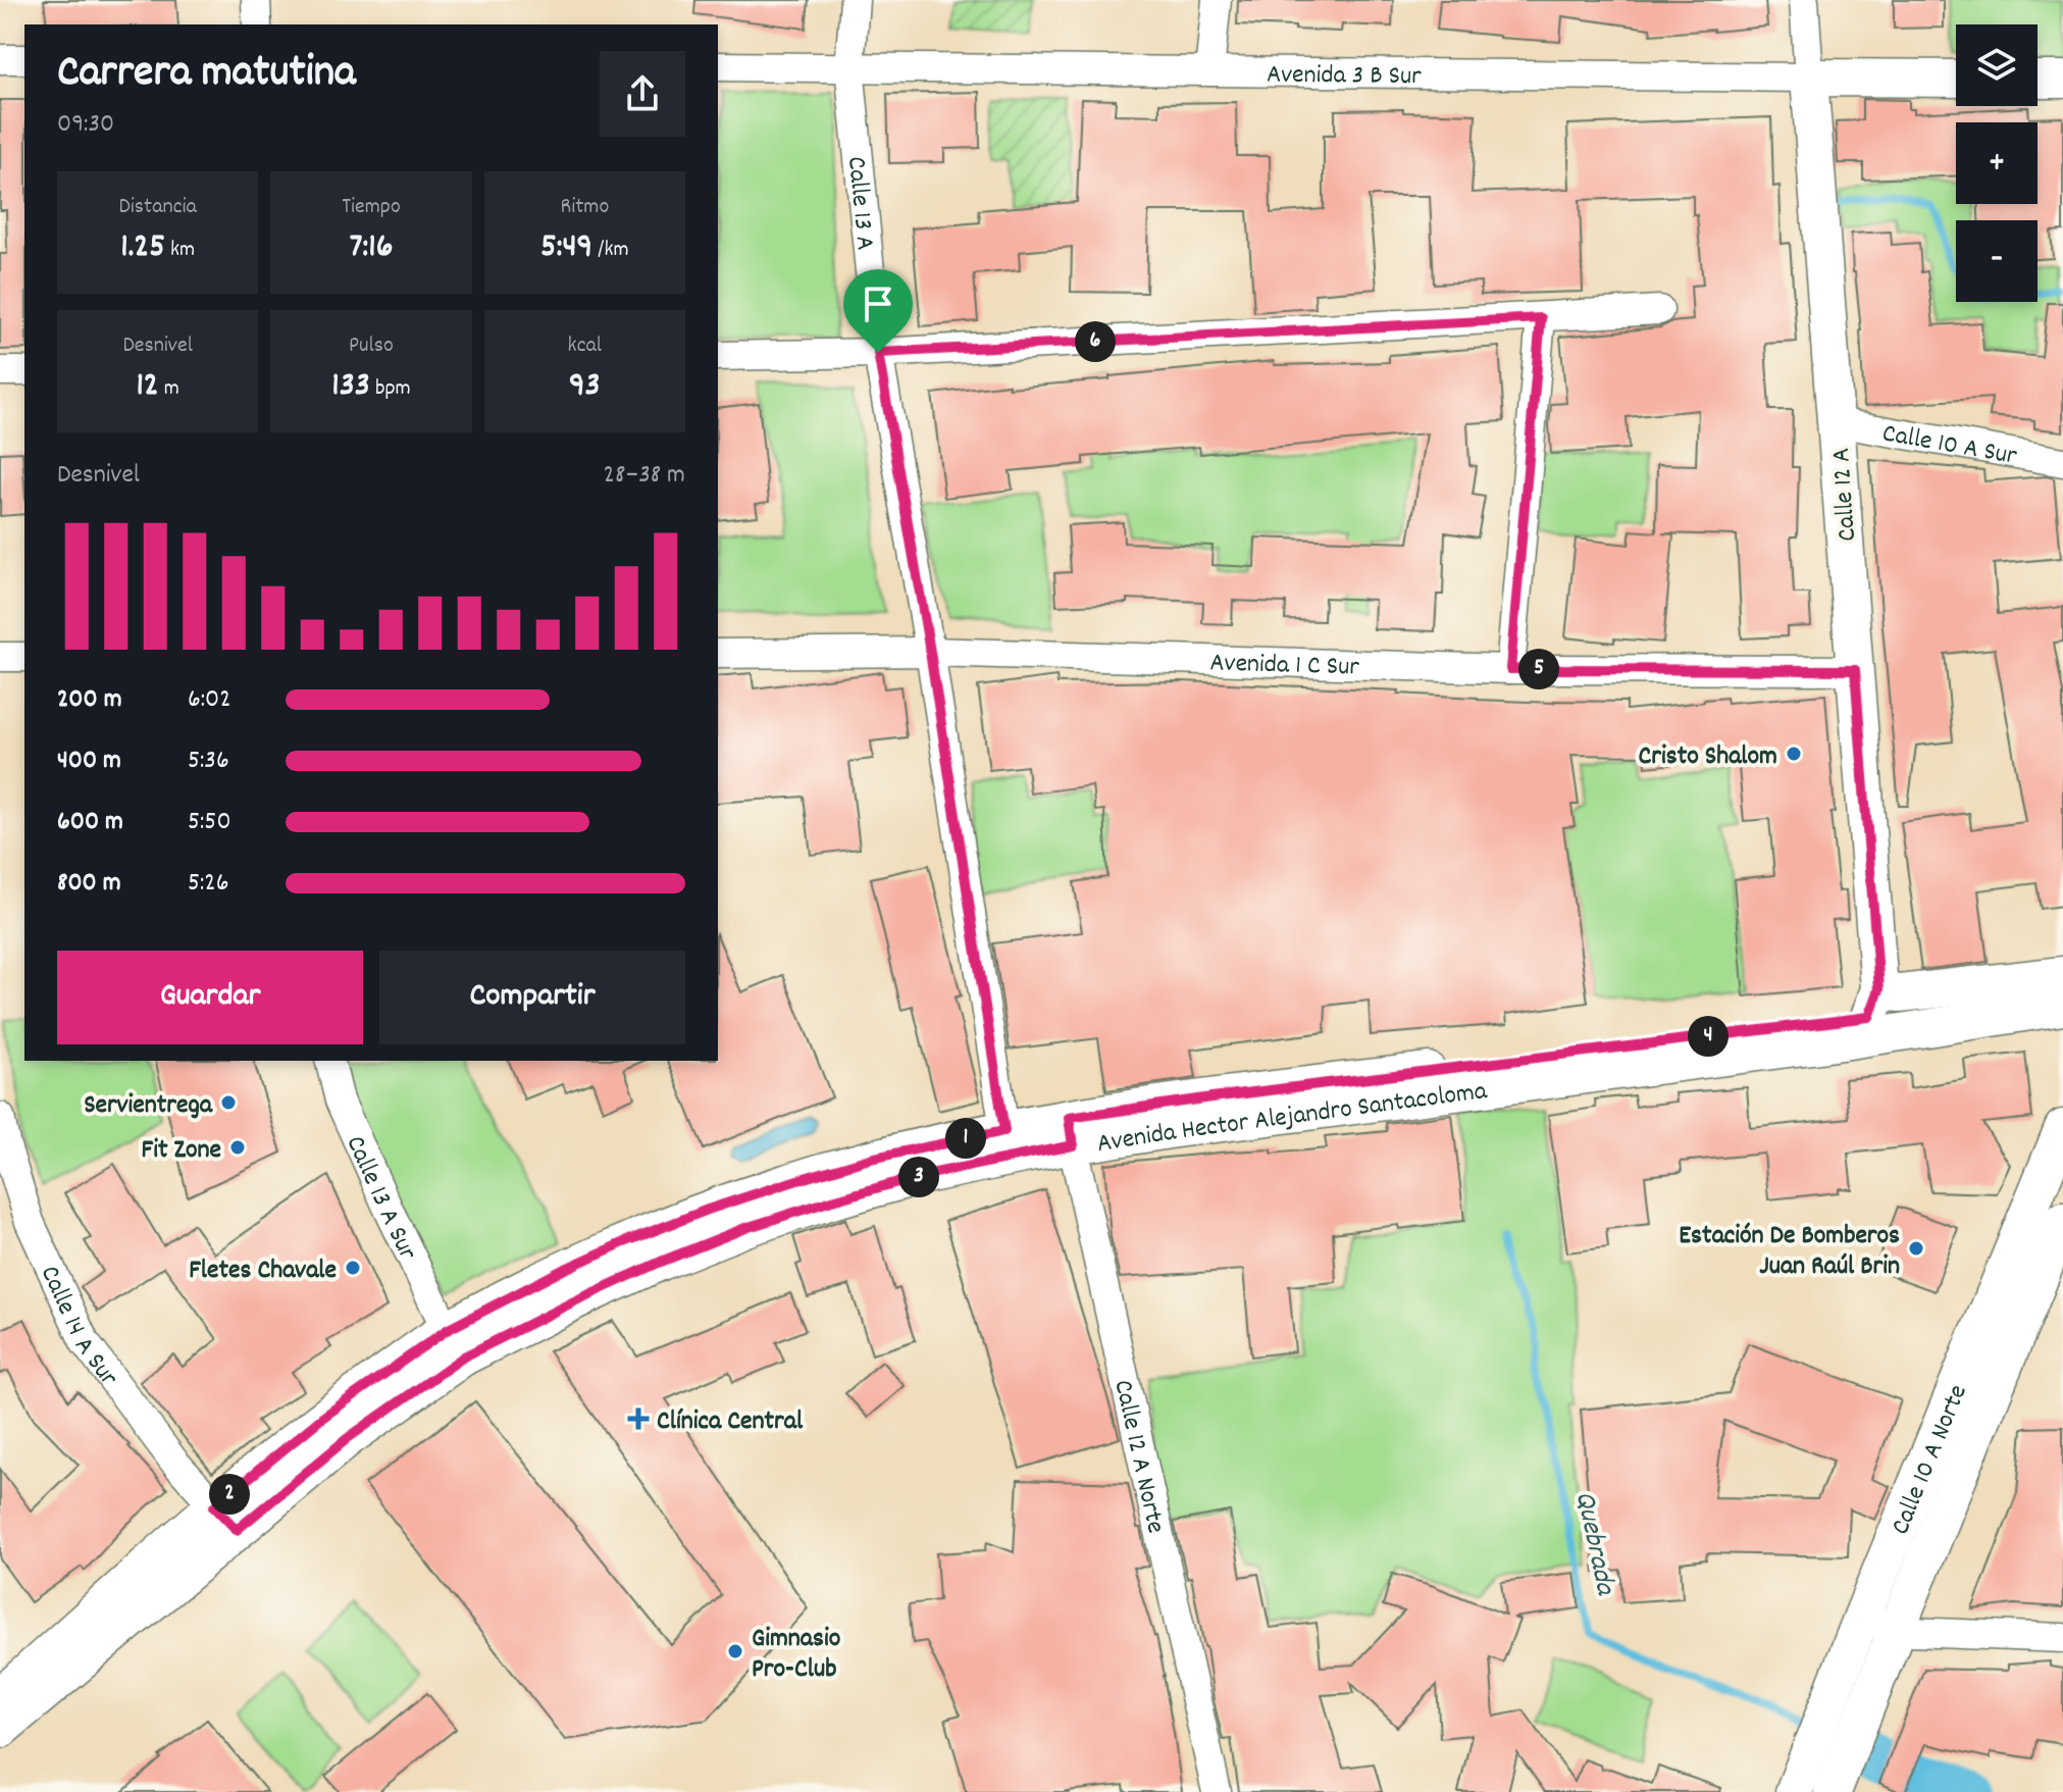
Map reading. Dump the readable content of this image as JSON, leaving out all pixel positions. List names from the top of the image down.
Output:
{
  "streets": {
    "main road": [
      "Avenida 3 B Sur",
      "Calle 12 A",
      "Avenida Hector Alejandro Santacoloma",
      "Calle 10 A Norte"
    ],
    "street": [
      "Calle 13 A",
      "Calle 10 A Sur",
      "Avenida 1 C Sur",
      "Calle 13 A Sur",
      "Calle 14 A Sur",
      "Calle 12 A Norte"
    ]
  },
  "crossings": [
    ["Avenida 3 B Sur", "Calle 13 A"],
    ["Avenida 3 B Sur", "Calle 12 A"],
    ["Calle 13 A", "Avenida 1 C Sur"],
    ["Calle 13 A", "Avenida Hector Alejandro Santacoloma"],
    ["Calle 10 A Sur", "Calle 12 A"],
    ["Calle 12 A", "Avenida 1 C Sur"],
    ["Calle 12 A", "Avenida Hector Alejandro Santacoloma"],
    ["Avenida Hector Alejandro Santacoloma", "Calle 13 A Sur"],
    ["Avenida Hector Alejandro Santacoloma", "Calle 14 A Sur"],
    ["Avenida Hector Alejandro Santacoloma", "Calle 12 A Norte"]
  ],
  "water": ["Quebrada"],
  "places": {
    "other": [
      "Cristo Shalom",
      "Servientrega",
      "Fit Zone",
      "Estación De Bomberos Juan Raúl Brin",
      "Fletes Chavale",
      "Gimnasio Pro-Club"
    ],
    "health": ["Clínica Central"]
  },
  "page": {
    "map_buttons": ["+", "−"],
    "heading": ["Carrera matutina", "09:30"],
    "stats": [
      ["Distancia", "1.25 km"],
      ["Tiempo", "7:16"],
      ["Ritmo", "5:49 /km"],
      ["Desnivel", "12 m"],
      ["Pulso", "133 bpm"],
      ["kcal", "93"]
    ],
    "pins": [
      "6",
      "5",
      "4",
      "1",
      "3",
      "2"
    ],
    "chart": ["Desnivel", "28–38 m"],
    "list": [
      {
        "name": "200 m",
        "note": "6:02"
      },
      {
        "name": "400 m",
        "note": "5:36"
      },
      {
        "name": "600 m",
        "note": "5:50"
      },
      {
        "name": "800 m",
        "note": "5:26"
      }
    ],
    "buttons": ["Guardar", "Compartir"]
  }
}
